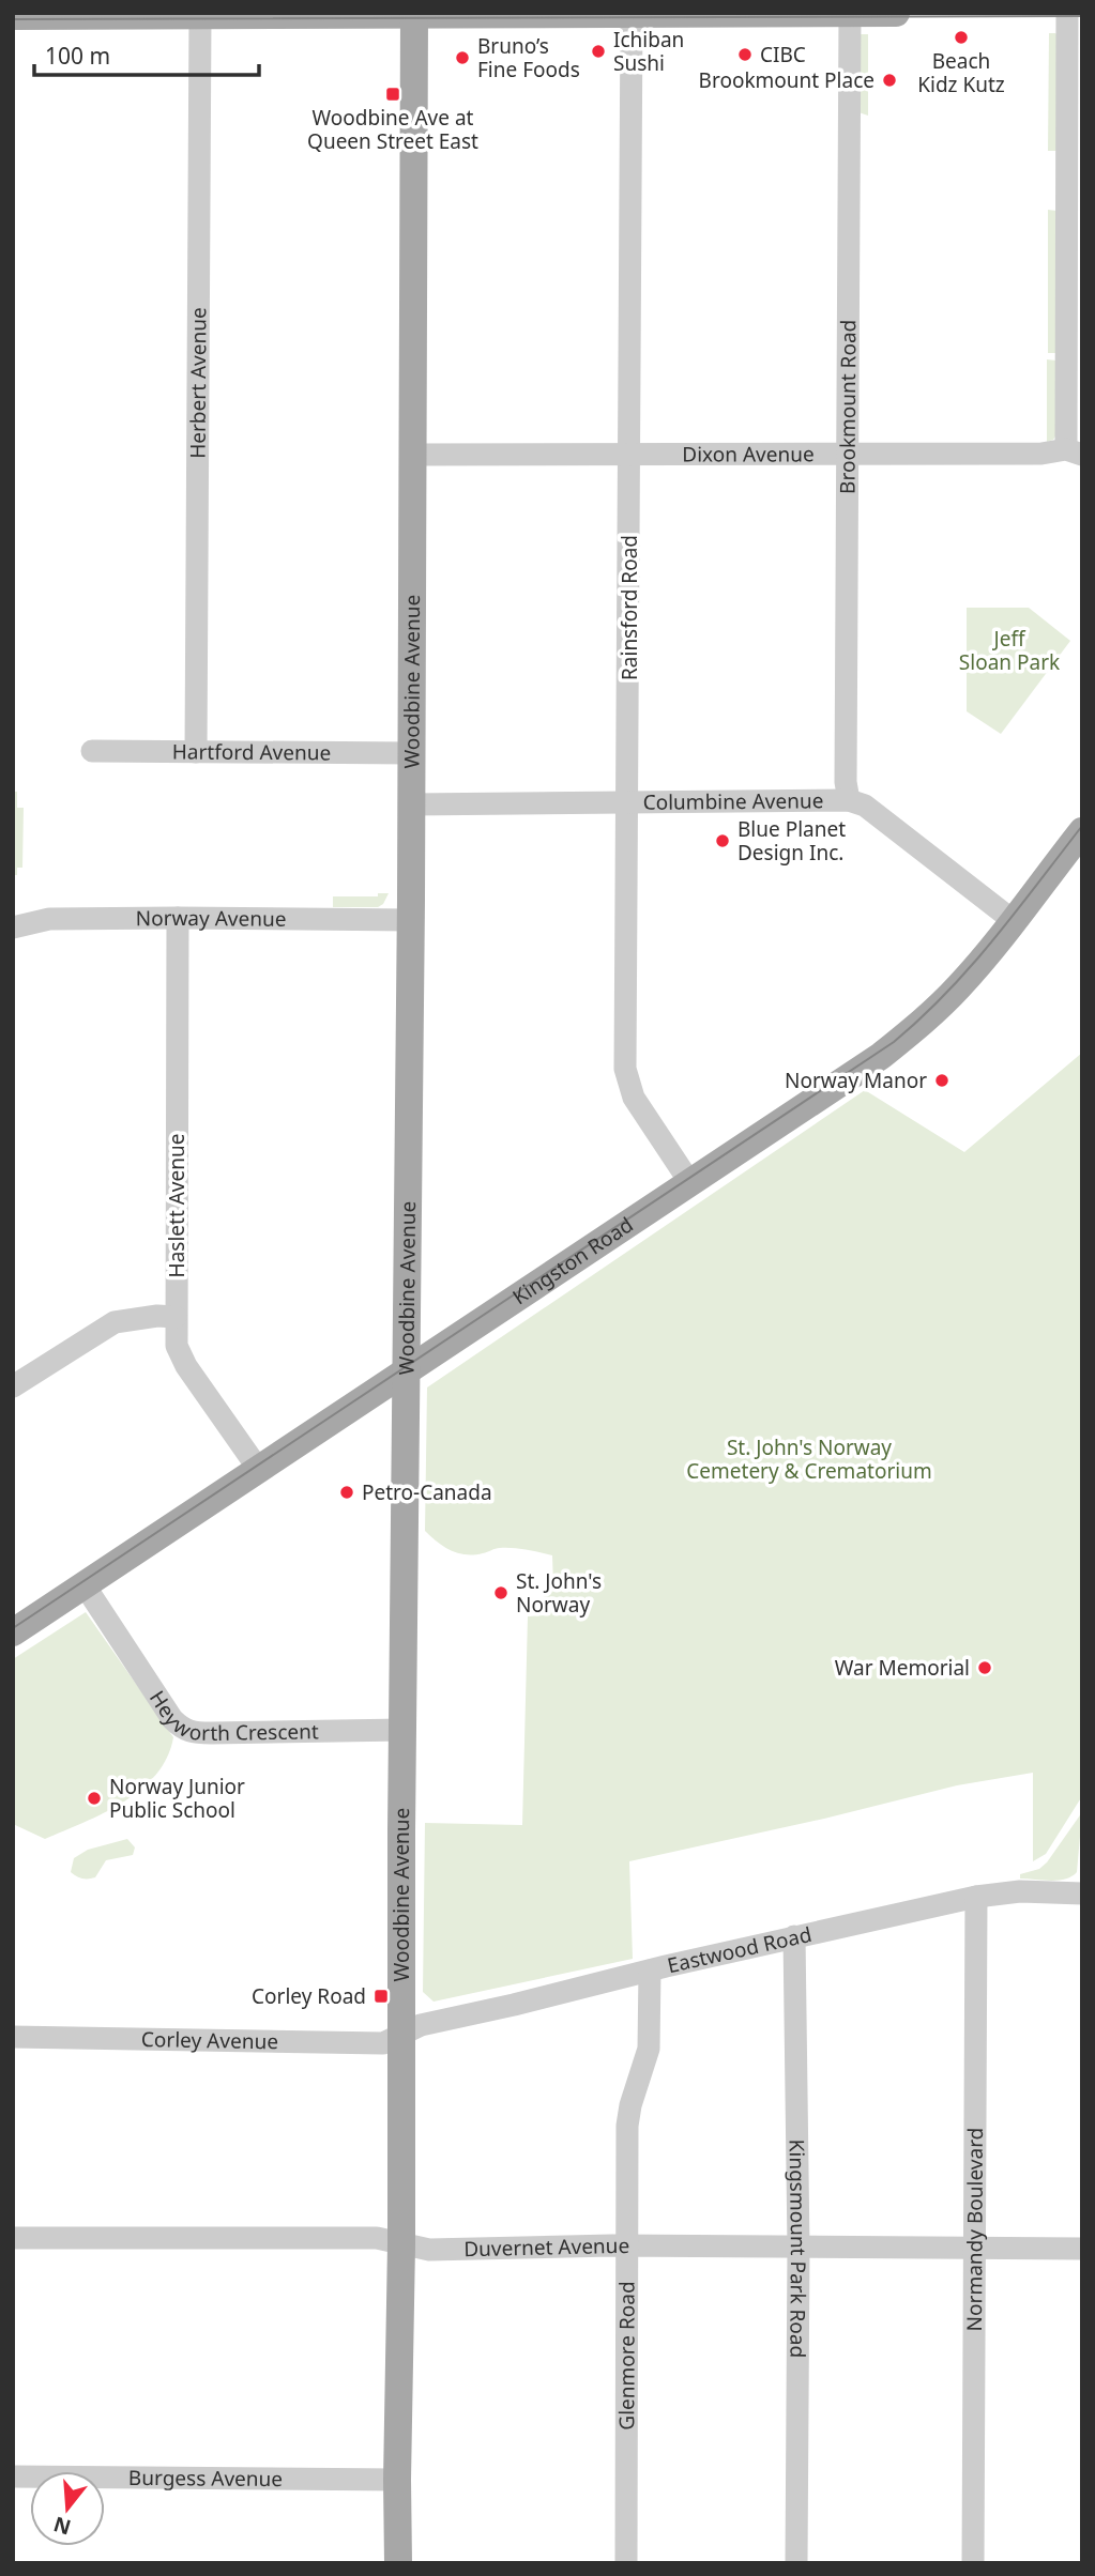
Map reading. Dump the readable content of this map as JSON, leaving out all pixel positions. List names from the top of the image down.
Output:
{
  "streets": {
    "main road": ["Woodbine Avenue", "Kingston Road"],
    "street": [
      "Herbert Avenue",
      "Brookmount Road",
      "Dixon Avenue",
      "Rainsford Road",
      "Hartford Avenue",
      "Columbine Avenue",
      "Norway Avenue",
      "Haslett Avenue",
      "Heyworth Crescent",
      "Eastwood Road",
      "Corley Avenue",
      "Normandy Boulevard",
      "Duvernet Avenue",
      "Kingsmount Park Road",
      "Glenmore Road",
      "Burgess Avenue"
    ]
  },
  "crossings": [
    ["Herbert Avenue", "Hartford Avenue"],
    ["Brookmount Road", "Dixon Avenue"],
    ["Brookmount Road", "Columbine Avenue"],
    ["Dixon Avenue", "Rainsford Road"],
    ["Dixon Avenue", "Woodbine Avenue"],
    ["Rainsford Road", "Columbine Avenue"],
    ["Rainsford Road", "Kingston Road"],
    ["Woodbine Avenue", "Hartford Avenue"],
    ["Woodbine Avenue", "Columbine Avenue"],
    ["Woodbine Avenue", "Norway Avenue"],
    ["Woodbine Avenue", "Kingston Road"],
    ["Woodbine Avenue", "Heyworth Crescent"],
    ["Woodbine Avenue", "Eastwood Road"],
    ["Woodbine Avenue", "Corley Avenue"],
    ["Woodbine Avenue", "Duvernet Avenue"],
    ["Woodbine Avenue", "Burgess Avenue"],
    ["Columbine Avenue", "Kingston Road"],
    ["Norway Avenue", "Haslett Avenue"],
    ["Haslett Avenue", "Kingston Road"],
    ["Kingston Road", "Heyworth Crescent"],
    ["Eastwood Road", "Corley Avenue"],
    ["Eastwood Road", "Normandy Boulevard"],
    ["Eastwood Road", "Kingsmount Park Road"],
    ["Eastwood Road", "Glenmore Road"],
    ["Normandy Boulevard", "Duvernet Avenue"],
    ["Duvernet Avenue", "Kingsmount Park Road"],
    ["Duvernet Avenue", "Glenmore Road"]
  ],
  "parks": ["Jeff Sloan Park", "St. John's Norway Cemetery & Crematorium"],
  "places": {
    "other": [
      "Beach Kidz Kutz",
      "Ichiban Sushi",
      "CIBC",
      "Bruno’s Fine Foods",
      "Brookmount Place",
      "Blue Planet Design Inc.",
      "Norway Manor",
      "Petro-Canada",
      "St. John's Norway",
      "War Memorial",
      "Norway Junior Public School"
    ],
    "transit": ["Woodbine Ave at Queen Street East", "Corley Road"]
  },
  "scale_bar": "100 m",
  "north": "bottom"
}
